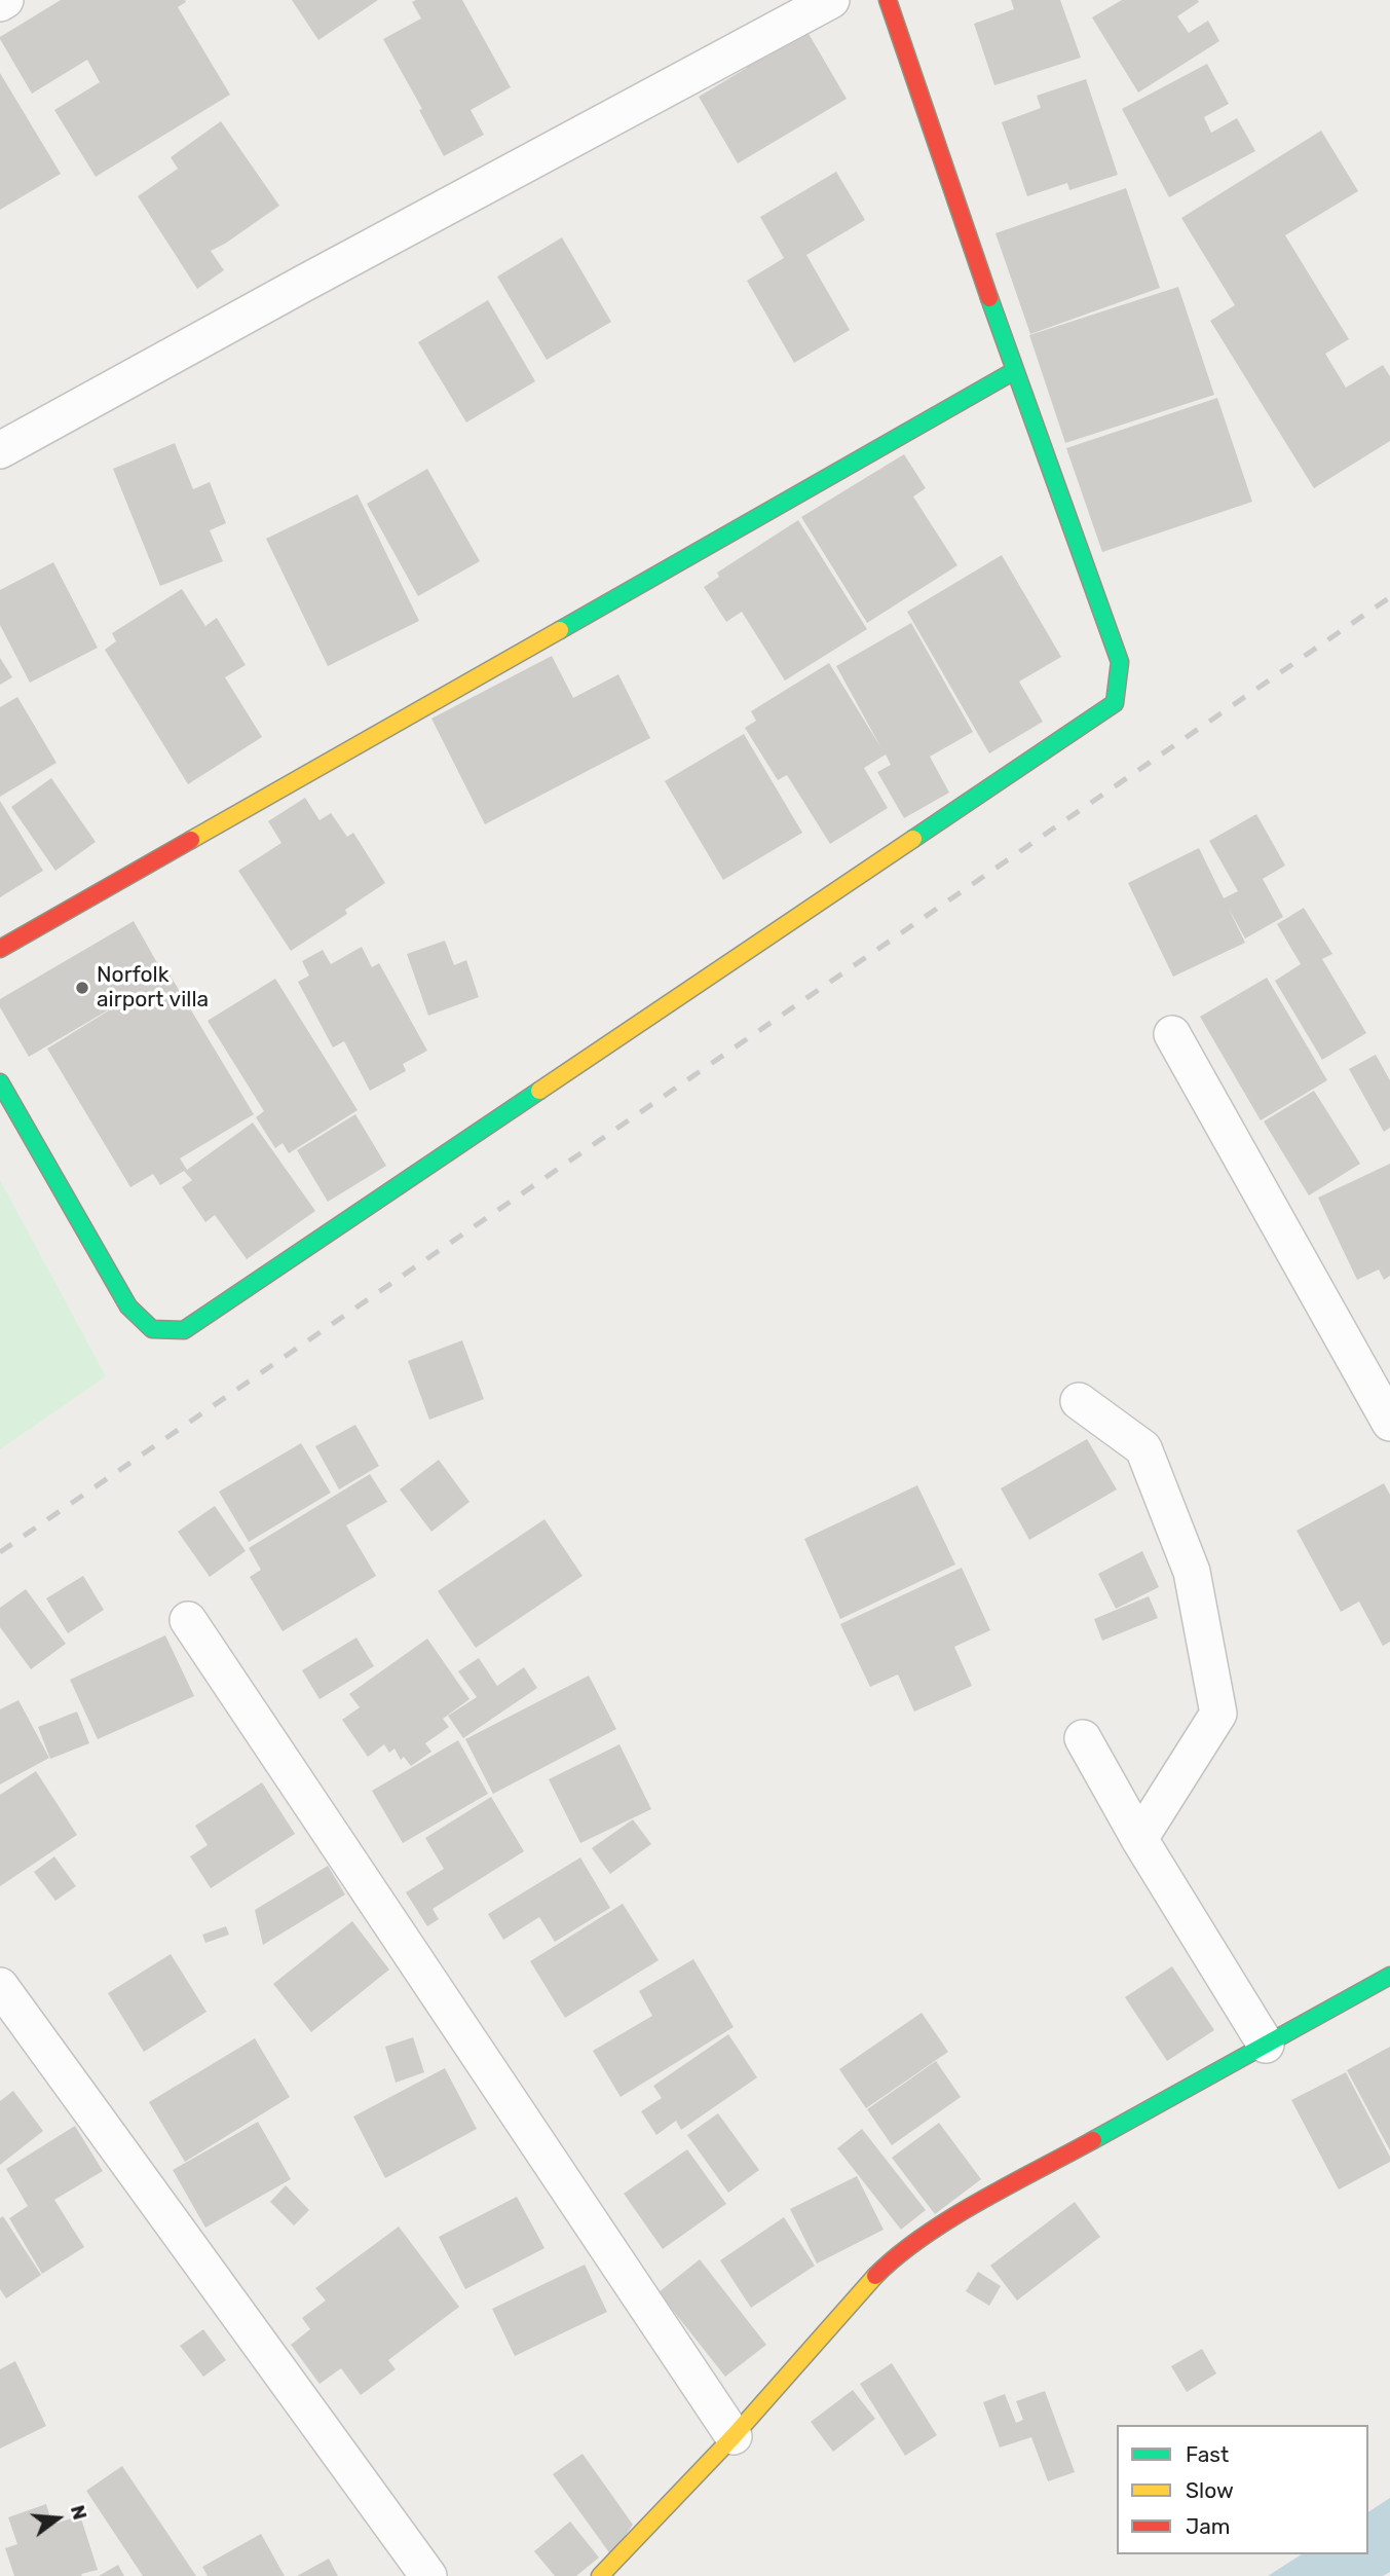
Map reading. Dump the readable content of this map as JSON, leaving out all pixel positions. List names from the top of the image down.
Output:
{
  "places": ["Norfolk airport villa"],
  "legend": ["Fast", "Slow", "Jam"],
  "north": "right"
}
